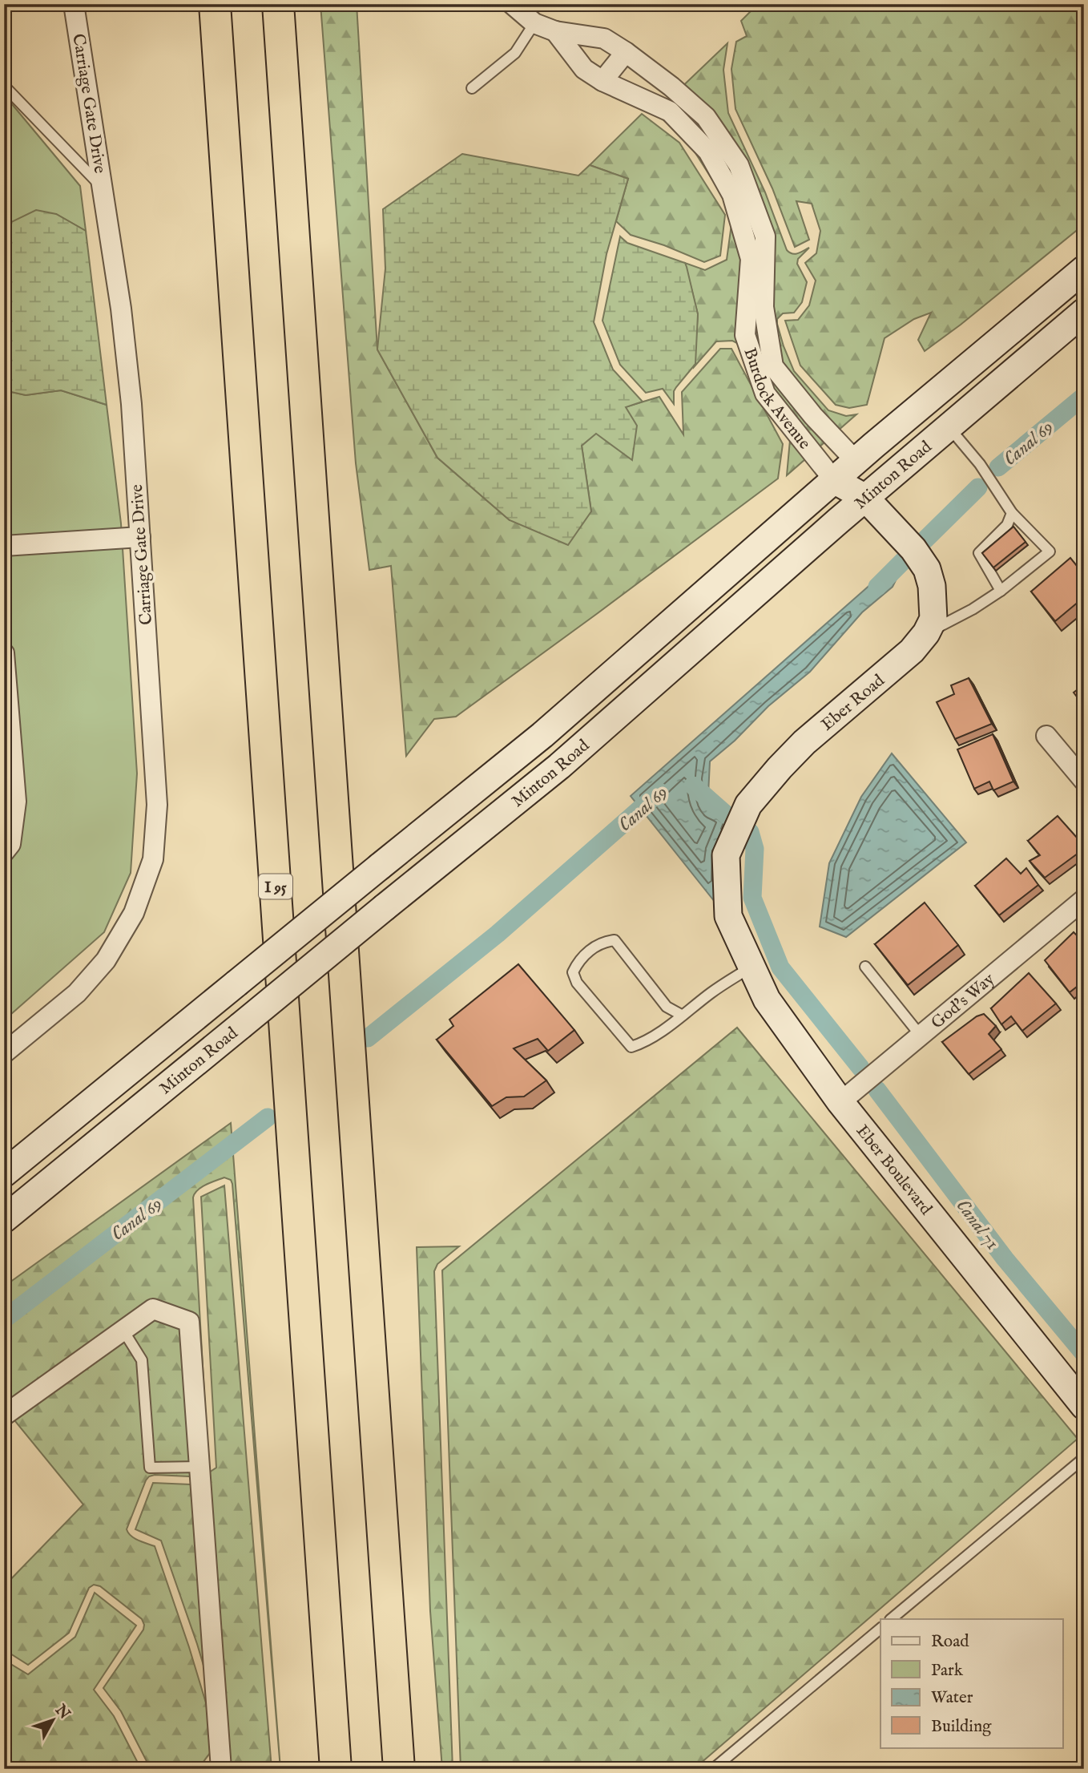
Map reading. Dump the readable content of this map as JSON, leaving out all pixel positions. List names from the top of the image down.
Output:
{
  "streets": {
    "highway": ["I 95"],
    "main road": ["Minton Road", "Eber Road", "Eber Boulevard"],
    "street": ["Carriage Gate Drive", "Burdock Avenue", "God's Way"]
  },
  "crossings": [
    ["Burdock Avenue", "Minton Road"],
    ["Burdock Avenue", "Eber Road"],
    ["Minton Road", "Eber Road"],
    ["Eber Road", "Eber Boulevard"],
    ["God's Way", "Eber Boulevard"]
  ],
  "water": ["Canal 69", "Canal 71"],
  "legend": [
    "Road",
    "Park",
    "Water",
    "Building"
  ],
  "north": "top right"
}
